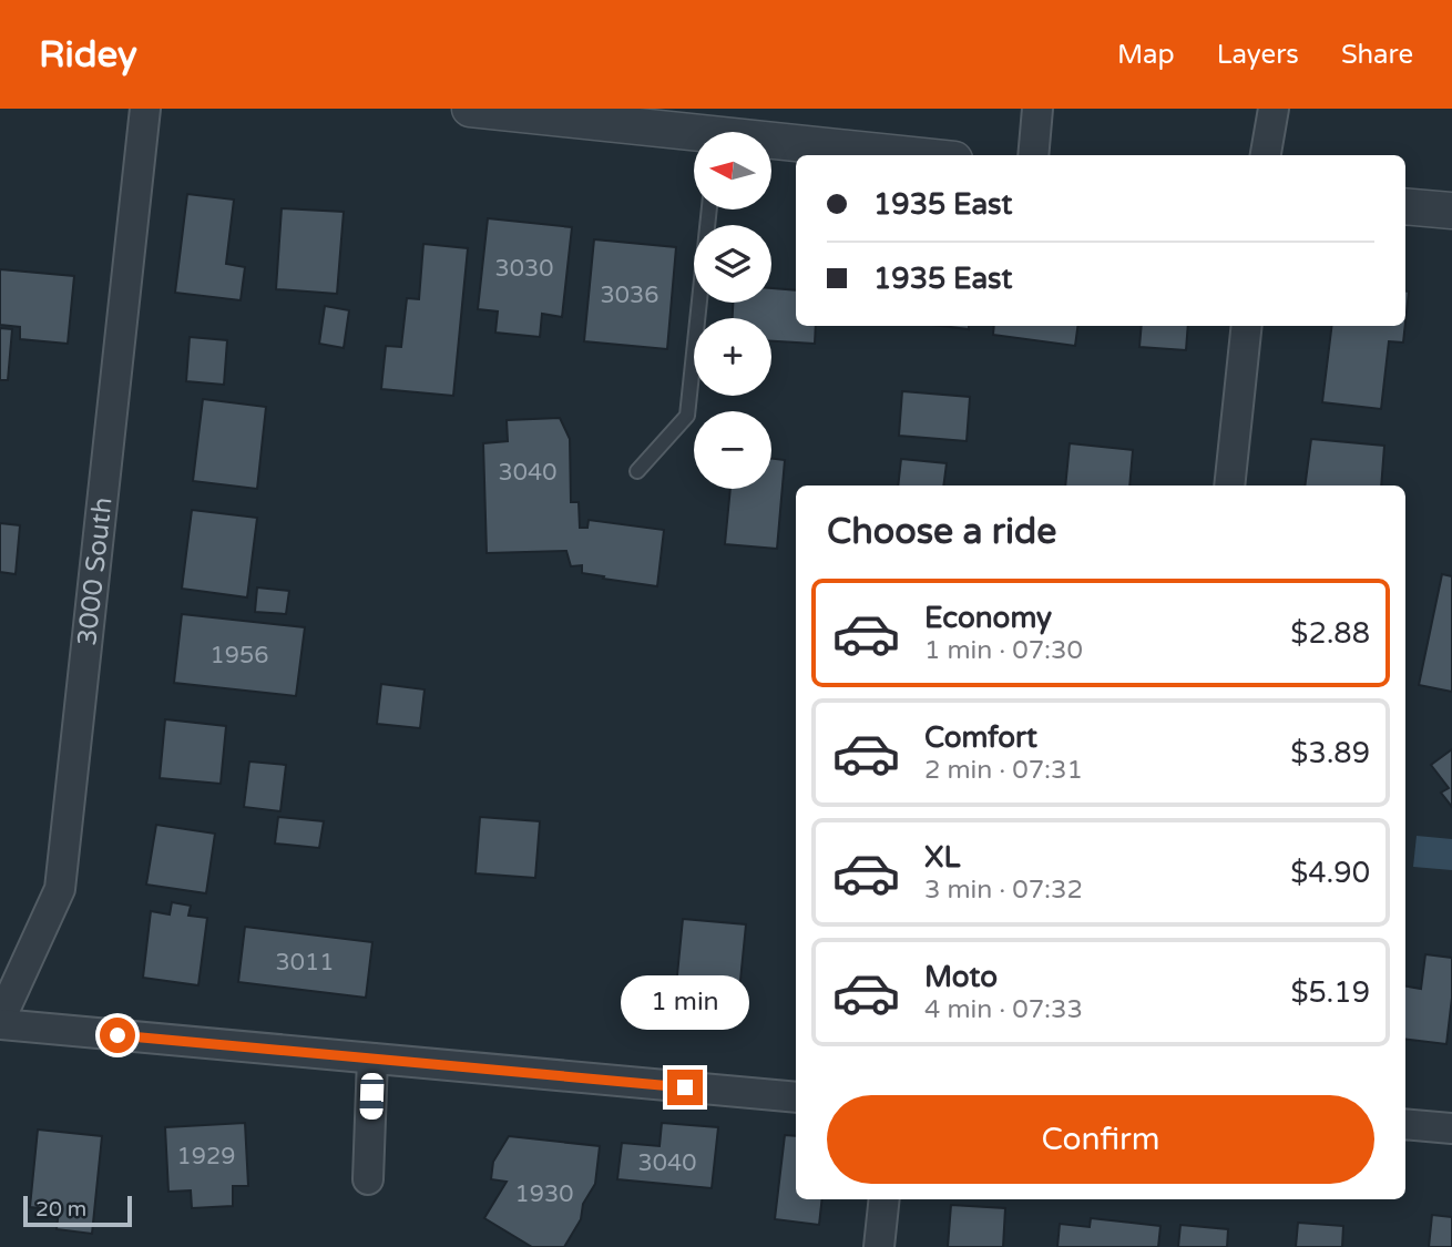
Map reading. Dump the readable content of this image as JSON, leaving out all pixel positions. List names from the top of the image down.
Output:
{
  "streets": {
    "street": ["3000 South"]
  },
  "house_numbers": [
    "3030",
    "3036",
    "3040",
    "1956",
    "3011",
    "1929",
    "3040",
    "1930"
  ],
  "scale_bar": "20 m",
  "north": "left",
  "page": {
    "header": "Ridey",
    "nav": ["Map", "Layers", "Share"],
    "map_buttons": ["+", "−"],
    "banner": ["1935 East", "1935 East"],
    "heading": "Choose a ride",
    "list": [
      {
        "name": "Economy",
        "note": "1 min · 07:30",
        "value": "$2.88"
      },
      {
        "name": "Comfort",
        "note": "2 min · 07:31",
        "value": "$3.89"
      },
      {
        "name": "XL",
        "note": "3 min · 07:32",
        "value": "$4.90"
      },
      {
        "name": "Moto",
        "note": "4 min · 07:33",
        "value": "$5.19"
      }
    ],
    "bubble": "1 min",
    "buttons": "Confirm",
    "scale": "20 m"
  }
}
